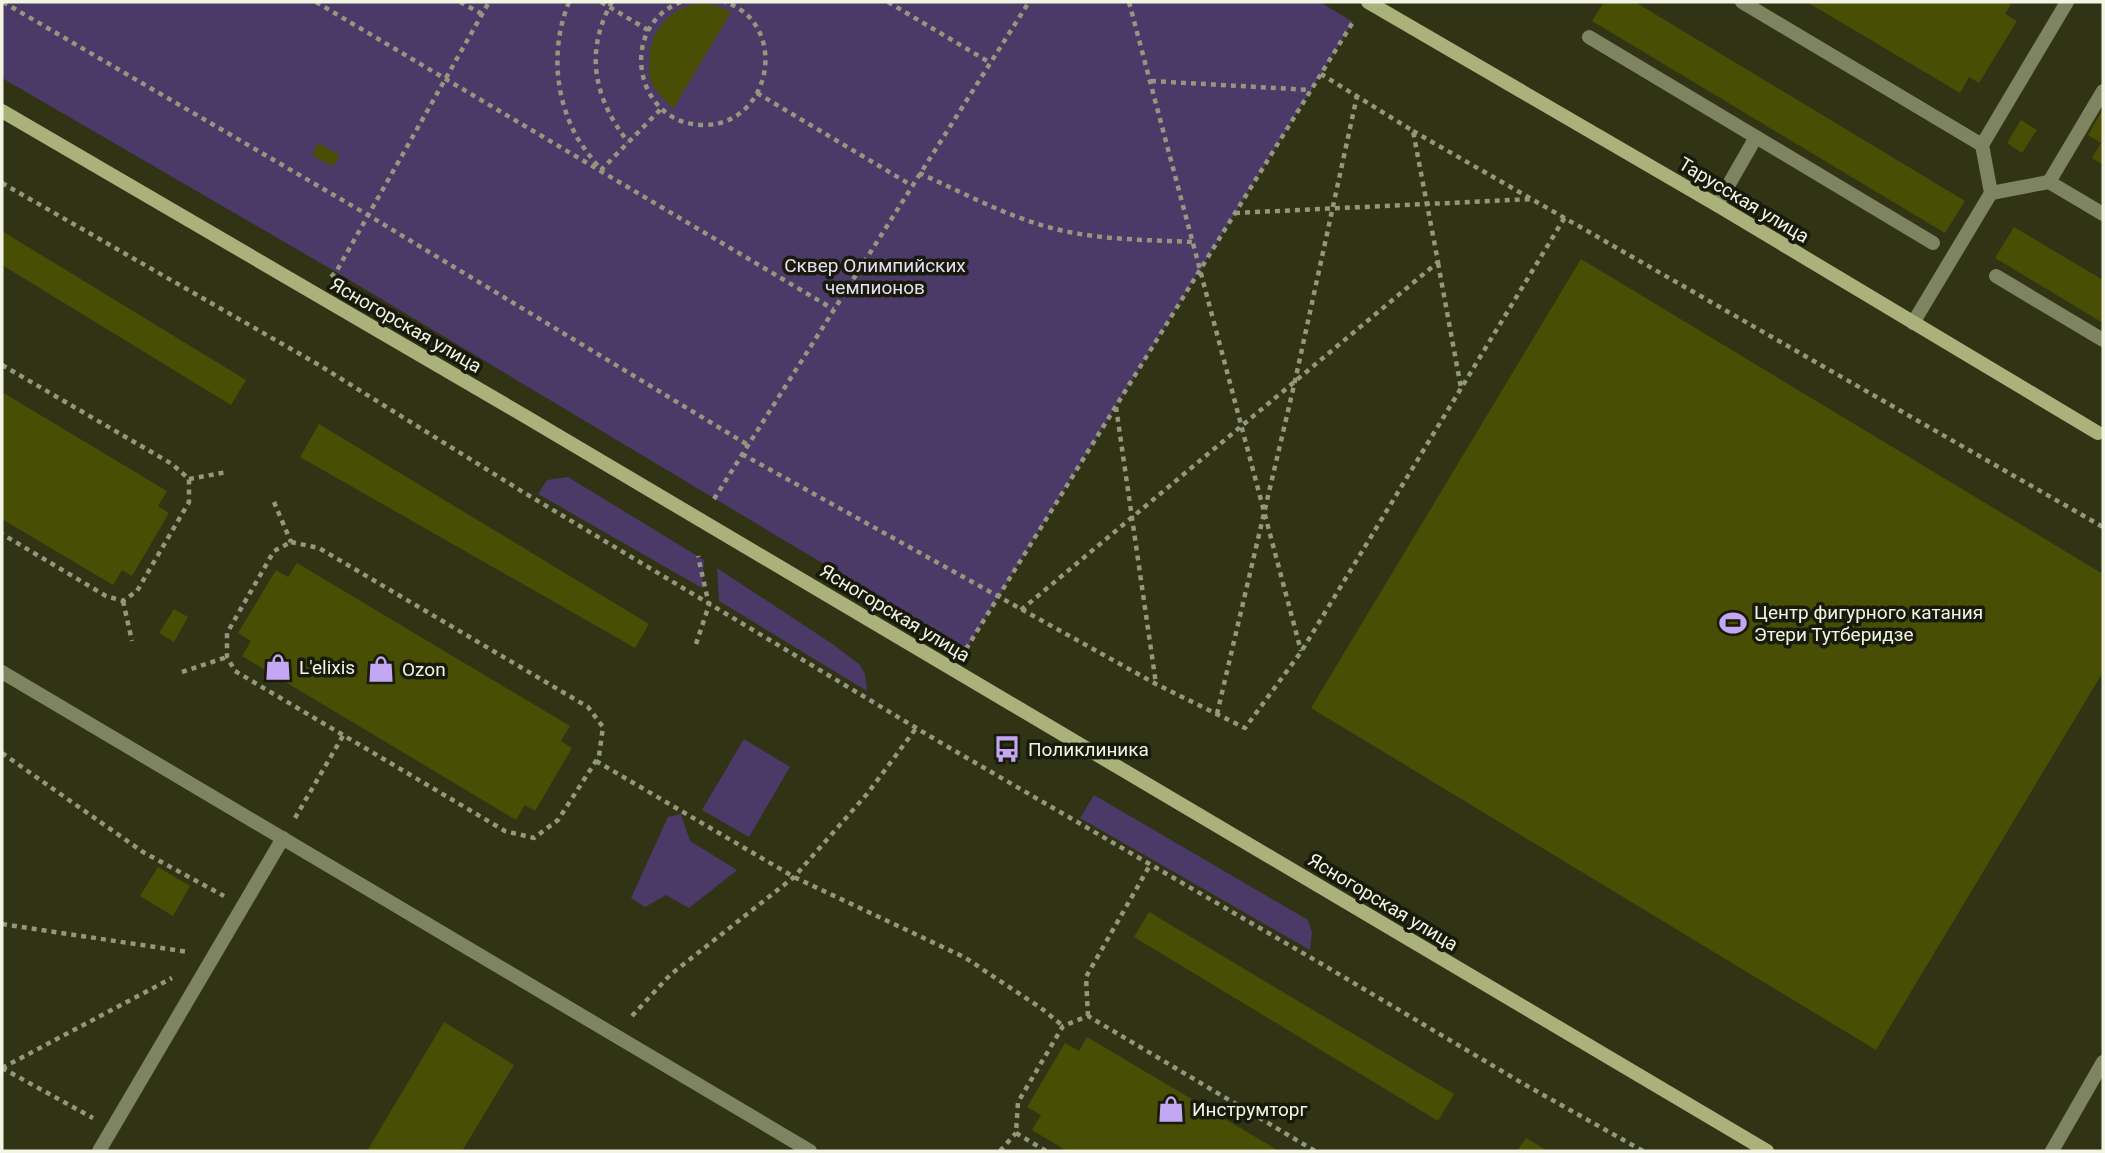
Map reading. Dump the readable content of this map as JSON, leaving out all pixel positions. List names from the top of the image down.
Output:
{
  "streets": {
    "main road": ["Тарусская улица", "Ясногорская улица"]
  },
  "parks": ["Сквер Олимпийских чемпионов"],
  "places": {
    "sports": ["Центр фигурного катания Этери Тутберидзе"],
    "shop": ["L'elixis", "Ozon", "Инструмторг"],
    "bus stop": ["Поликлиника"]
  }
}
